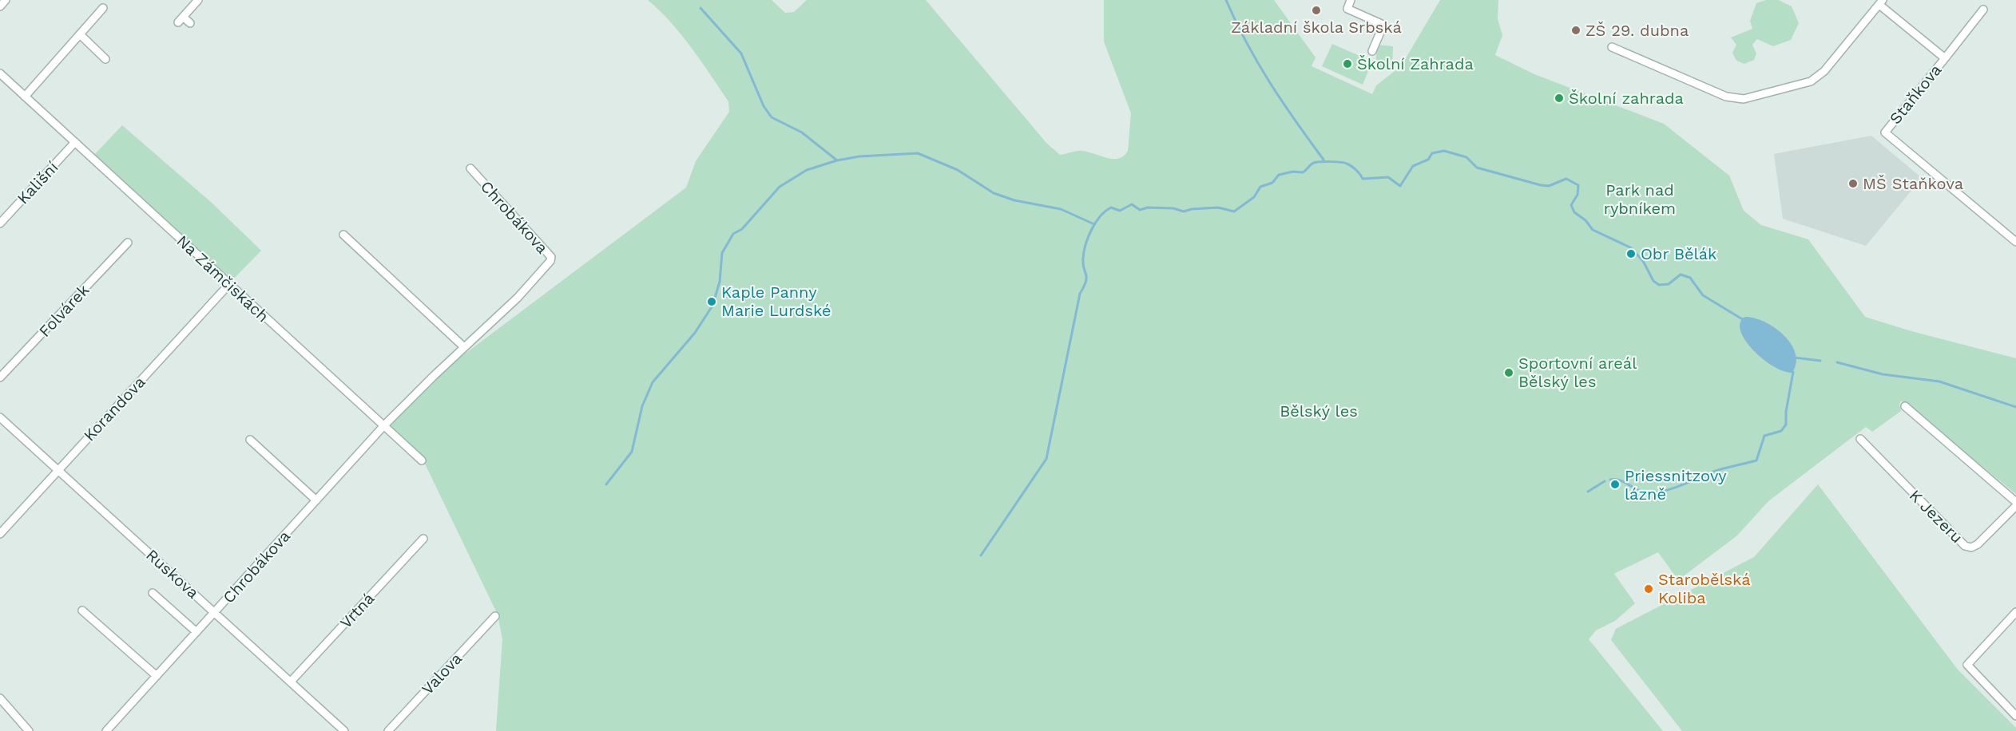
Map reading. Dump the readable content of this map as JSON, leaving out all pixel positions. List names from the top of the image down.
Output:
{
  "streets": {
    "street": [
      "Staňkova",
      "Kališní",
      "Chrobákova",
      "Na Zámčiskách",
      "Folvárek",
      "Korandova",
      "K Jezeru",
      "Ruskova",
      "Vrtná",
      "Valova"
    ]
  },
  "crossings": [
    ["Kališní", "Na Zámčiskách"],
    ["Chrobákova", "Na Zámčiskách"],
    ["Chrobákova", "Ruskova"],
    ["Na Zámčiskách", "Korandova"],
    ["Korandova", "Ruskova"],
    ["Ruskova", "Vrtná"]
  ],
  "parks": ["Park nad rybníkem", "Bělský les"],
  "places": [
    "Základní škola Srbská",
    "ZŠ 29. dubna",
    "Školní Zahrada",
    "Školní zahrada",
    "MŠ Staňkova",
    "Obr Bělák",
    "Kaple Panny Marie Lurdské",
    "Sportovní areál Bělský les",
    "Priessnitzovy lázně",
    "Starobělská Koliba"
  ]
}
